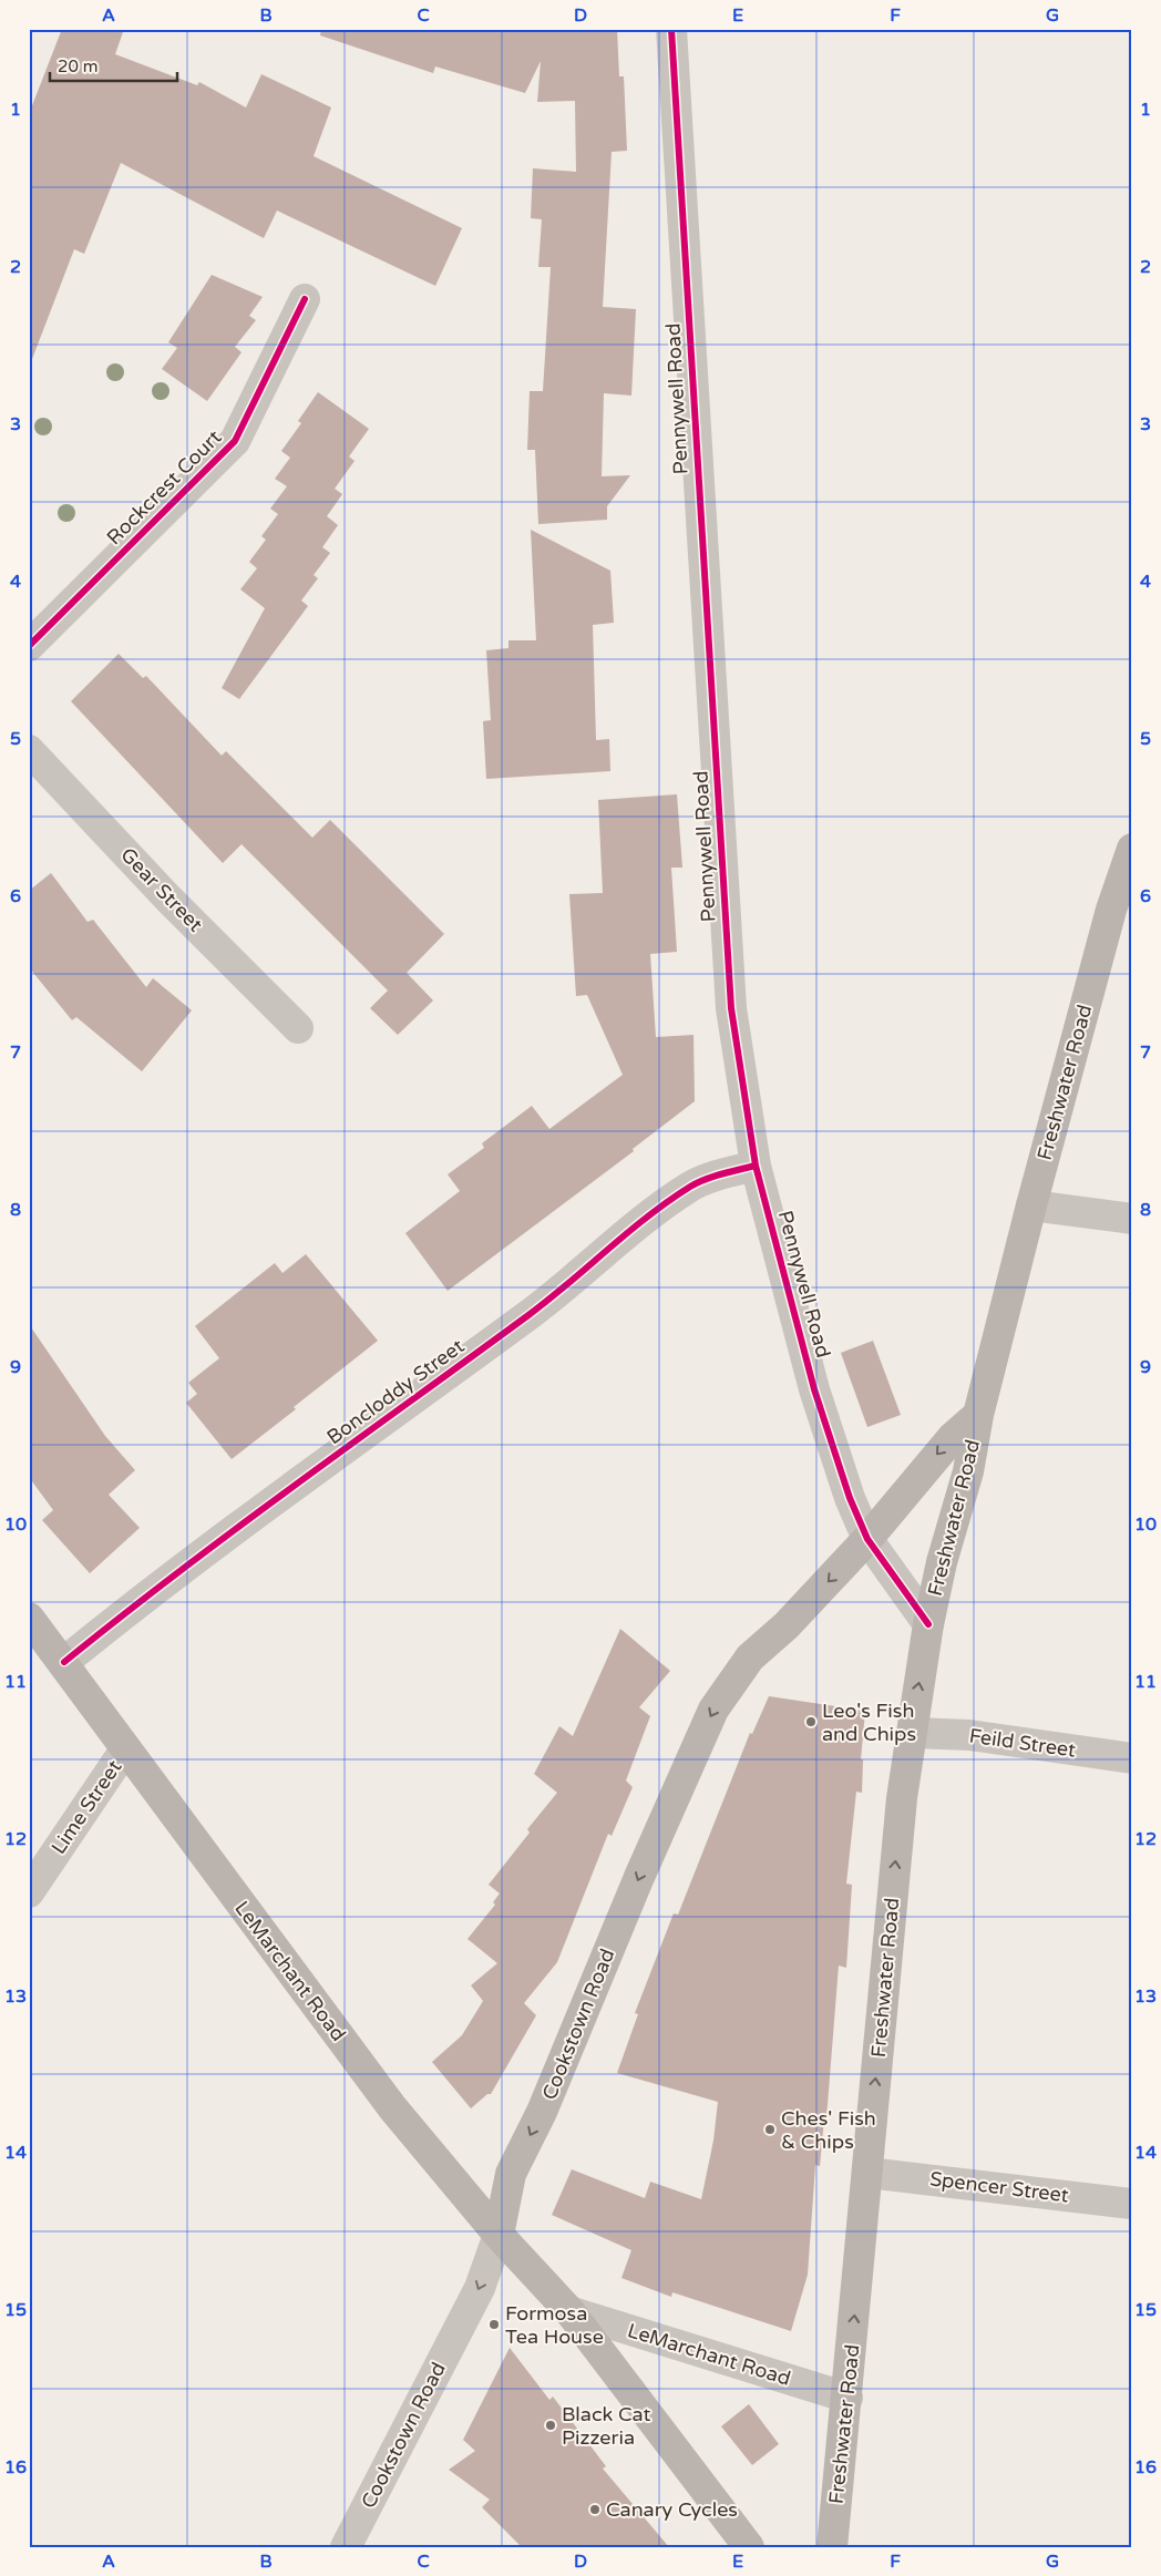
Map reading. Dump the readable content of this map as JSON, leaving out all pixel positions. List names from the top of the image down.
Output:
{
  "streets": {
    "main road": ["Freshwater Road", "LeMarchant Road", "Cookstown Road"],
    "street": [
      "Pennywell Road",
      "Rockcrest Court",
      "Gear Street",
      "Boncloddy Street",
      "Feild Street",
      "Lime Street",
      "Spencer Street"
    ]
  },
  "crossings": [
    ["Pennywell Road", "Freshwater Road"],
    ["Pennywell Road", "Boncloddy Street"],
    ["Pennywell Road", "Cookstown Road"],
    ["Freshwater Road", "Feild Street"],
    ["Freshwater Road", "LeMarchant Road"],
    ["Freshwater Road", "Cookstown Road"],
    ["Freshwater Road", "Spencer Street"],
    ["Boncloddy Street", "LeMarchant Road"],
    ["Lime Street", "LeMarchant Road"],
    ["LeMarchant Road", "Cookstown Road"]
  ],
  "one_way": ["Cookstown Road"],
  "places": [
    "Leo's Fish and Chips",
    "Ches' Fish & Chips",
    "Formosa Tea House",
    "Black Cat Pizzeria",
    "Canary Cycles"
  ],
  "scale_bar": "20 m",
  "grid": {
    "columns": [
      "A",
      "B",
      "C",
      "D",
      "E",
      "F",
      "G"
    ],
    "rows": [
      "1",
      "2",
      "3",
      "4",
      "5",
      "6",
      "7",
      "8",
      "9",
      "10",
      "11",
      "12",
      "13",
      "14",
      "15",
      "16"
    ]
  }
}
